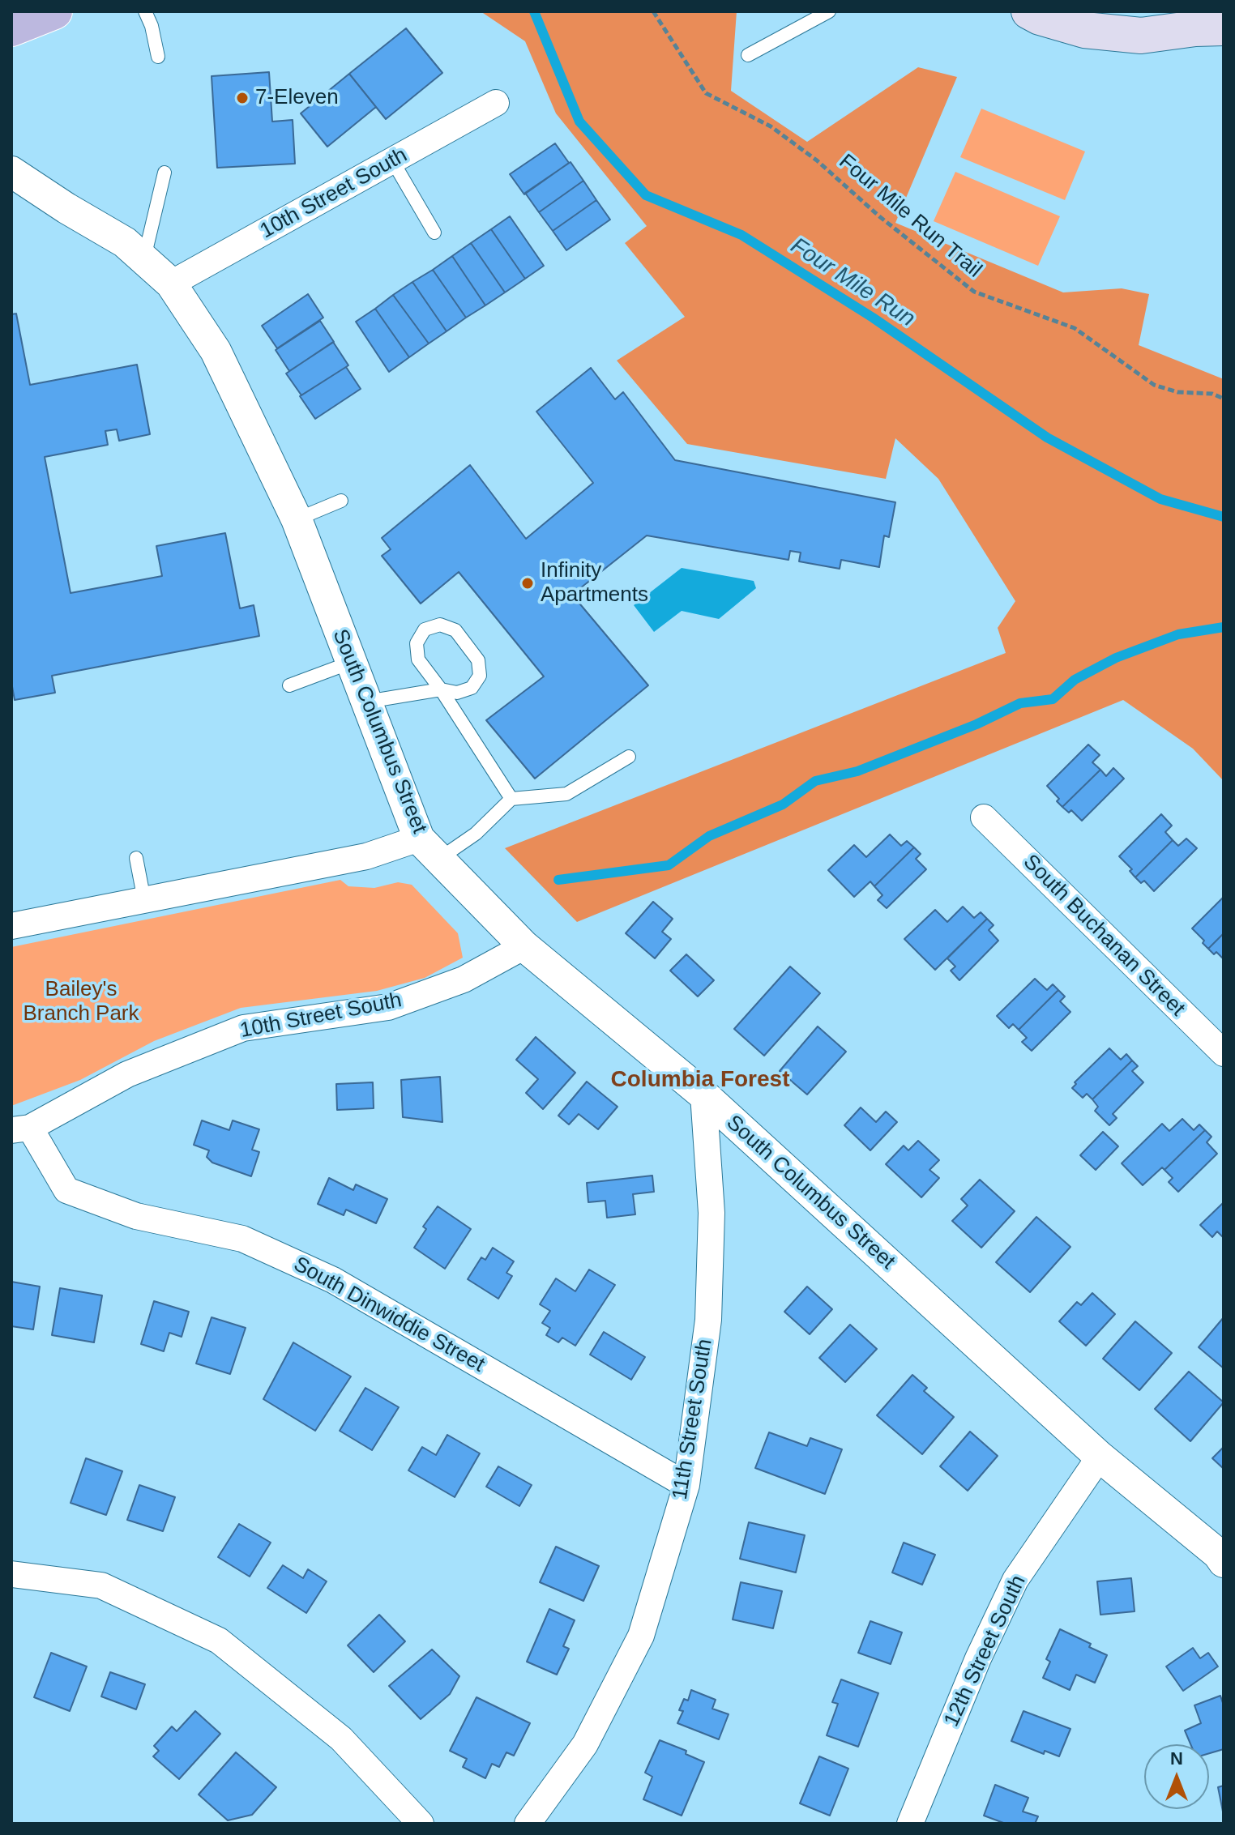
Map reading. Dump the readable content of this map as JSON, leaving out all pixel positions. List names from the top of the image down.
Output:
{
  "streets": {
    "street": [
      "10th Street South",
      "South Columbus Street",
      "South Buchanan Street",
      "South Dinwiddie Street",
      "11th Street South",
      "12th Street South"
    ],
    "path": ["Four Mile Run Trail"]
  },
  "crossings": [
    ["10th Street South", "South Columbus Street"],
    ["10th Street South", "South Dinwiddie Street"],
    ["South Columbus Street", "11th Street South"],
    ["South Columbus Street", "12th Street South"],
    ["South Dinwiddie Street", "11th Street South"]
  ],
  "districts": ["Columbia Forest"],
  "water": ["Four Mile Run"],
  "parks": ["Bailey's Branch Park"],
  "places": ["7-Eleven", "Infinity Apartments"],
  "north": "top"
}
